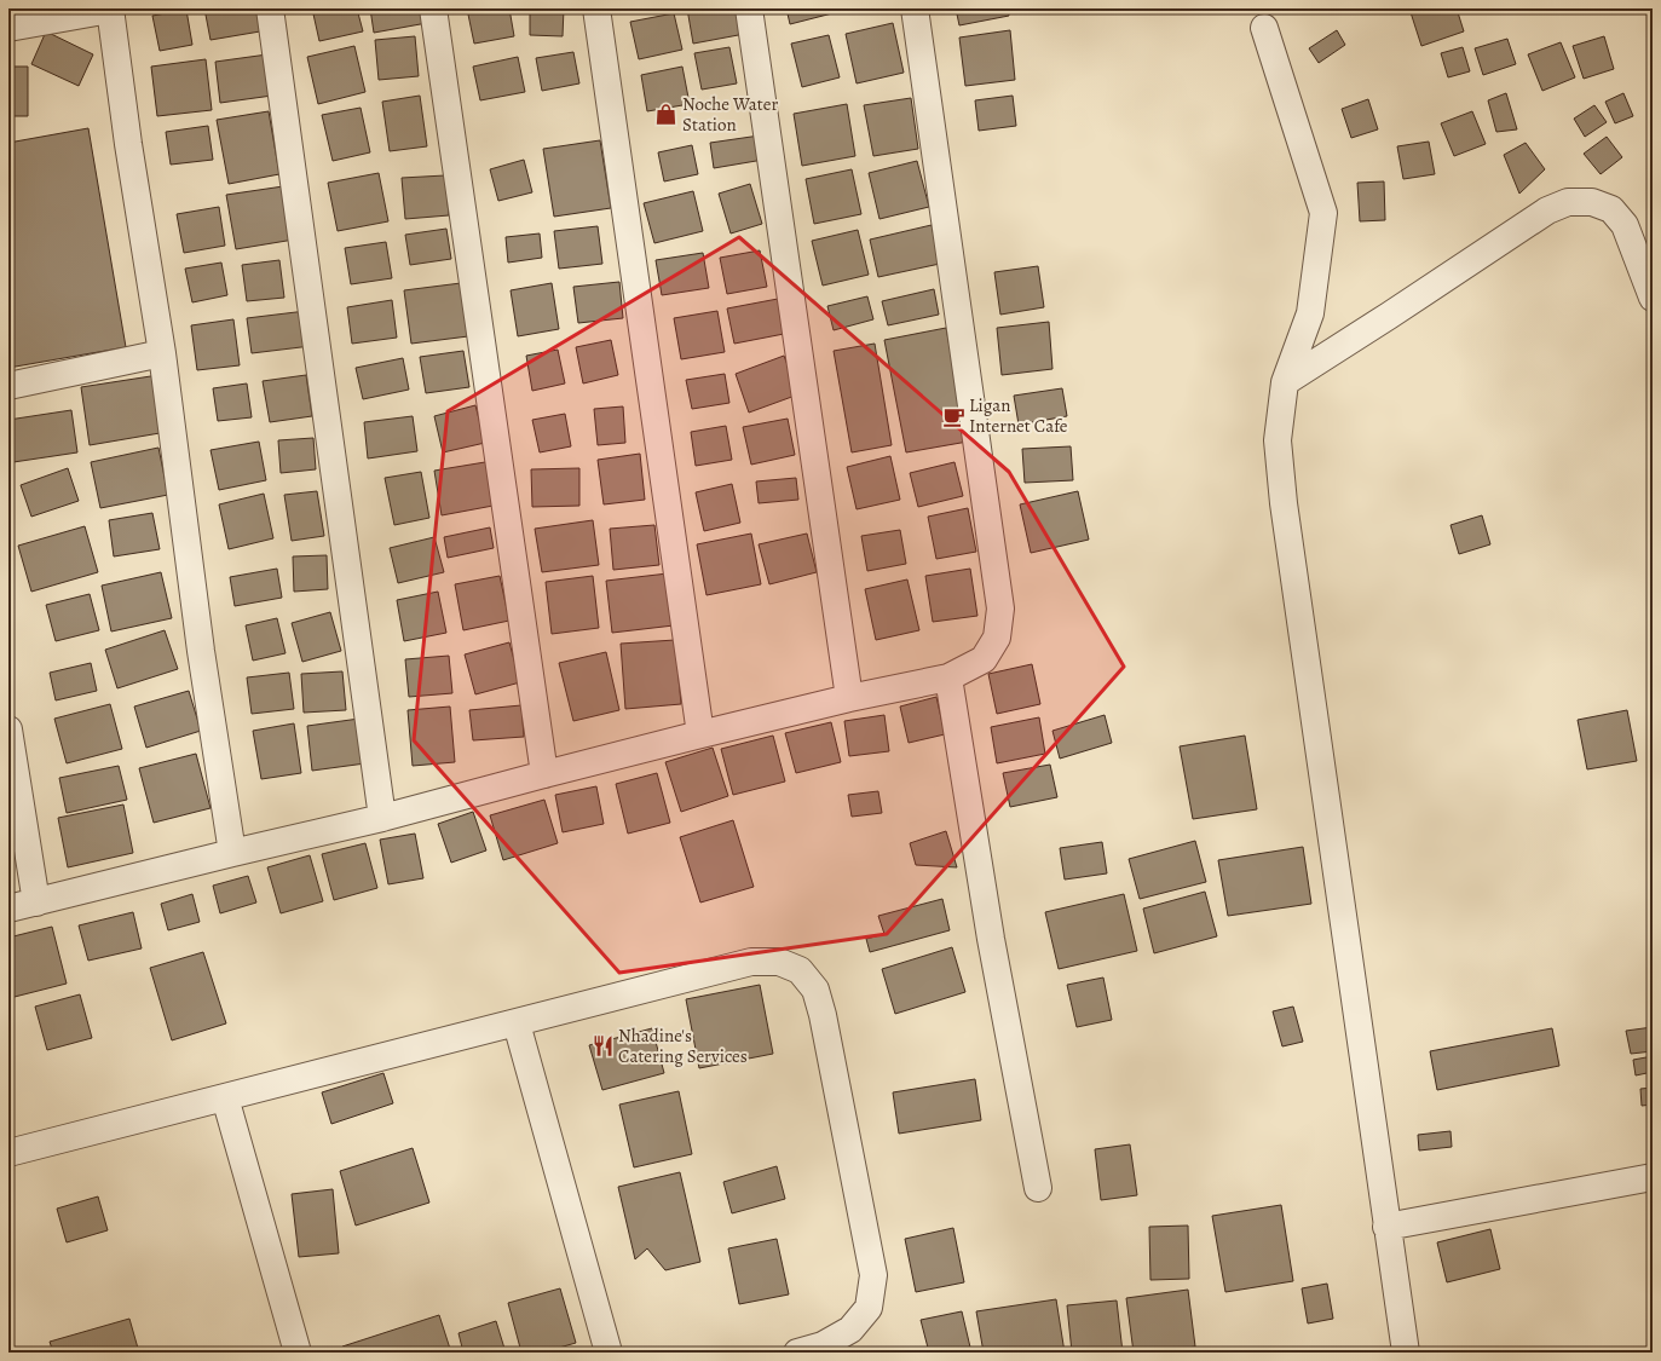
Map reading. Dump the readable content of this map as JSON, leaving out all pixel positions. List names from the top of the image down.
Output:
{
  "places": {
    "shop": ["Noche Water Station"],
    "cafe": ["Ligan Internet Cafe"],
    "restaurant": ["Nhadine's Catering Services"]
  }
}
